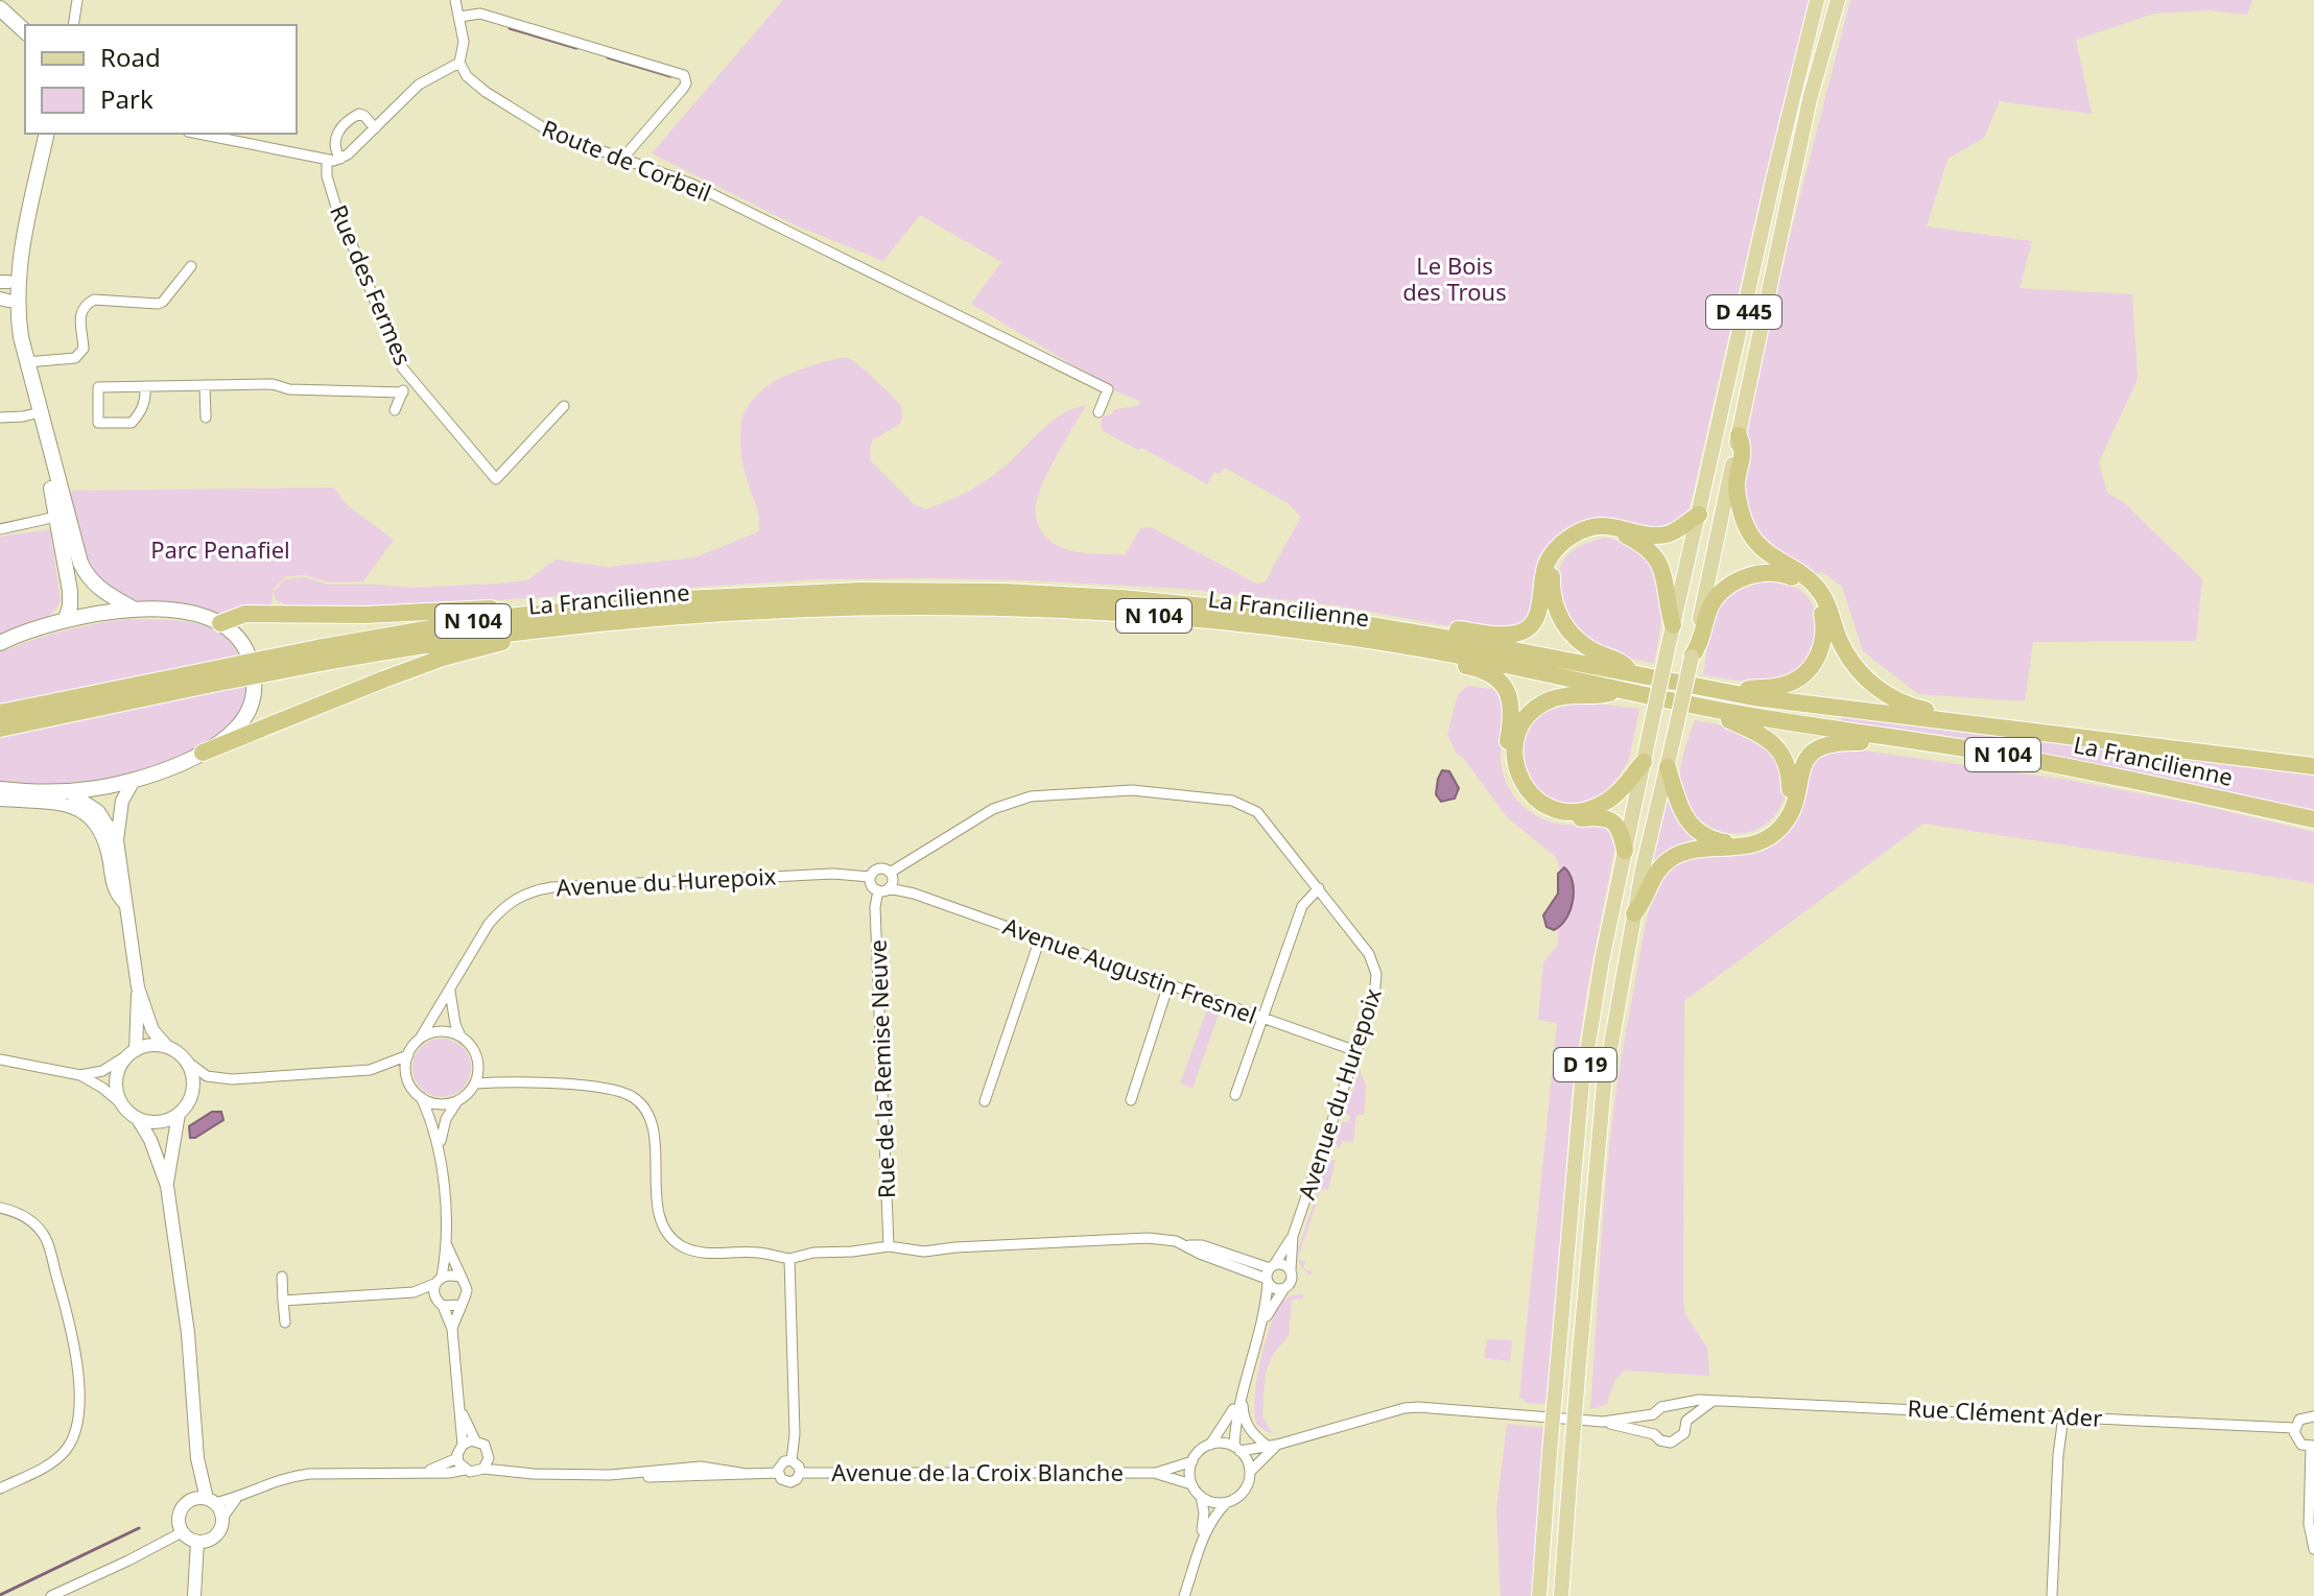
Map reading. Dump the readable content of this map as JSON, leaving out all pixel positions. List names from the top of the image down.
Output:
{
  "streets": {
    "highway": ["La Francilienne", "N 104"],
    "main road": ["D 445", "D 19"],
    "street": [
      "Route de Corbeil",
      "Rue des Fermes",
      "Avenue du Hurepoix",
      "Avenue Augustin Fresnel",
      "Rue de la Remise Neuve",
      "Rue Clément Ader",
      "Avenue de la Croix Blanche"
    ]
  },
  "crossings": [
    ["D 445", "D 19"],
    ["Avenue du Hurepoix", "Avenue Augustin Fresnel"],
    ["Avenue du Hurepoix", "Rue de la Remise Neuve"],
    ["Avenue du Hurepoix", "Rue Clément Ader"],
    ["Avenue du Hurepoix", "Avenue de la Croix Blanche"],
    ["Avenue Augustin Fresnel", "Rue de la Remise Neuve"],
    ["Rue Clément Ader", "Avenue de la Croix Blanche"]
  ],
  "parks": ["Le Bois des Trous", "Parc Penafiel"],
  "legend": ["Road", "Park"]
}
